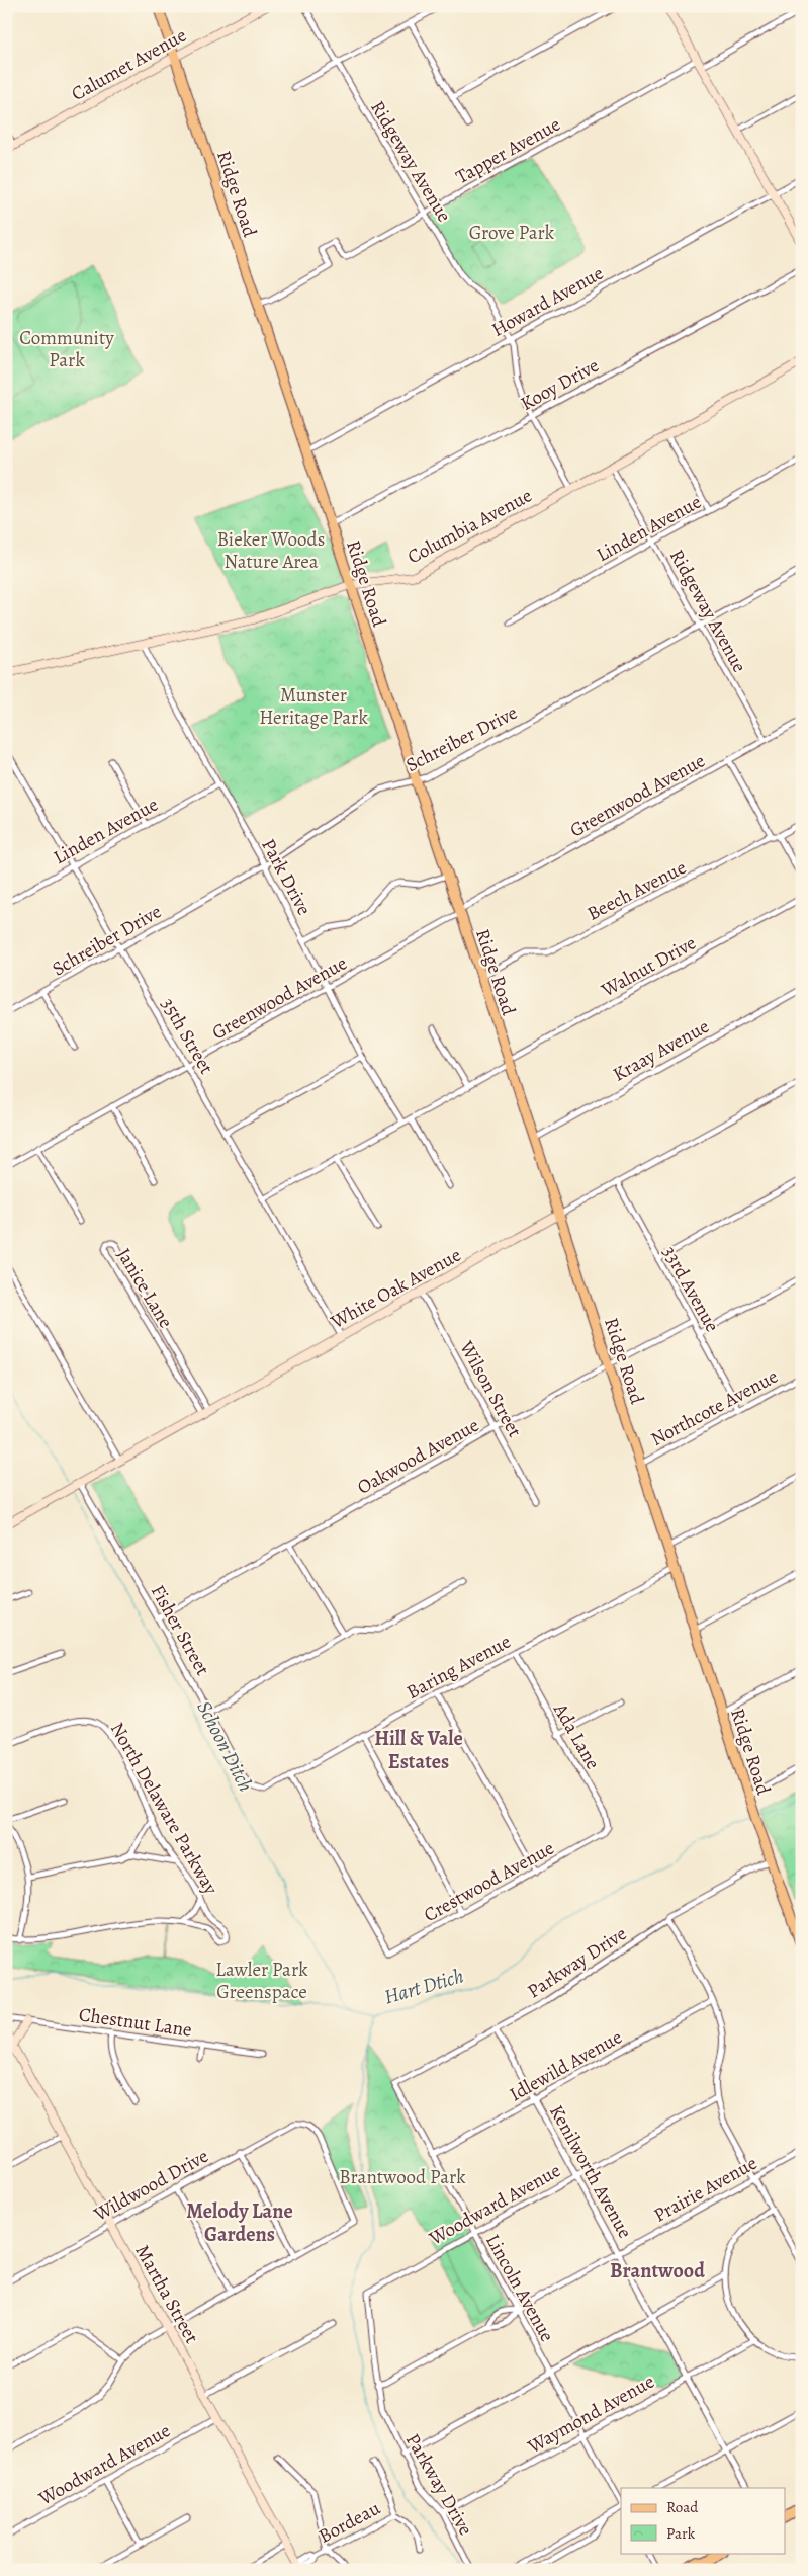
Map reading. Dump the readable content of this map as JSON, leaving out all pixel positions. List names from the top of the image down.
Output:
{
  "streets": {
    "main road": ["Ridge Road"],
    "street": [
      "Calumet Avenue",
      "Tapper Avenue",
      "Ridgeway Avenue",
      "Howard Avenue",
      "Kooy Drive",
      "Columbia Avenue",
      "Linden Avenue",
      "Schreiber Drive",
      "Greenwood Avenue",
      "Park Drive",
      "Beech Avenue",
      "Walnut Drive",
      "35th Street",
      "Kraay Avenue",
      "Janice Lane",
      "White Oak Avenue",
      "33rd Avenue",
      "Wilson Street",
      "Northcote Avenue",
      "Oakwood Avenue",
      "Fisher Street",
      "Baring Avenue",
      "Ada Lane",
      "North Delaware Parkway",
      "Crestwood Avenue",
      "Parkway Drive",
      "Chestnut Lane",
      "Idlewild Avenue",
      "Kenilworth Avenue",
      "Wildwood Drive",
      "Prairie Avenue",
      "Woodward Avenue",
      "Lincoln Avenue",
      "Martha Street",
      "Waymond Avenue",
      "Bordeau"
    ]
  },
  "crossings": [
    ["Calumet Avenue", "Ridge Road"],
    ["Tapper Avenue", "Ridgeway Avenue"],
    ["Tapper Avenue", "Ridge Road"],
    ["Ridgeway Avenue", "Howard Avenue"],
    ["Ridgeway Avenue", "Kooy Drive"],
    ["Ridgeway Avenue", "Columbia Avenue"],
    ["Ridgeway Avenue", "Linden Avenue"],
    ["Ridgeway Avenue", "Schreiber Drive"],
    ["Ridgeway Avenue", "Greenwood Avenue"],
    ["Ridge Road", "Howard Avenue"],
    ["Ridge Road", "Kooy Drive"],
    ["Ridge Road", "Columbia Avenue"],
    ["Ridge Road", "Schreiber Drive"],
    ["Ridge Road", "Greenwood Avenue"],
    ["Ridge Road", "Beech Avenue"],
    ["Ridge Road", "Walnut Drive"],
    ["Ridge Road", "Kraay Avenue"],
    ["Ridge Road", "White Oak Avenue"],
    ["Ridge Road", "Northcote Avenue"],
    ["Ridge Road", "Oakwood Avenue"],
    ["Ridge Road", "Baring Avenue"],
    ["Ridge Road", "Parkway Drive"],
    ["Columbia Avenue", "Park Drive"],
    ["Linden Avenue", "Park Drive"],
    ["Linden Avenue", "35th Street"],
    ["Schreiber Drive", "Park Drive"],
    ["Schreiber Drive", "35th Street"],
    ["Greenwood Avenue", "Park Drive"],
    ["Greenwood Avenue", "35th Street"],
    ["Park Drive", "Walnut Drive"],
    ["Walnut Drive", "35th Street"],
    ["35th Street", "White Oak Avenue"],
    ["Janice Lane", "White Oak Avenue"],
    ["White Oak Avenue", "33rd Avenue"],
    ["White Oak Avenue", "Wilson Street"],
    ["White Oak Avenue", "Fisher Street"],
    ["33rd Avenue", "Northcote Avenue"],
    ["33rd Avenue", "Oakwood Avenue"],
    ["Wilson Street", "Oakwood Avenue"],
    ["Oakwood Avenue", "Fisher Street"],
    ["Fisher Street", "Baring Avenue"],
    ["Baring Avenue", "Ada Lane"],
    ["Baring Avenue", "Crestwood Avenue"],
    ["Ada Lane", "Crestwood Avenue"],
    ["Parkway Drive", "Kenilworth Avenue"],
    ["Parkway Drive", "Prairie Avenue"],
    ["Parkway Drive", "Woodward Avenue"],
    ["Parkway Drive", "Lincoln Avenue"],
    ["Parkway Drive", "Waymond Avenue"],
    ["Idlewild Avenue", "Kenilworth Avenue"],
    ["Idlewild Avenue", "Lincoln Avenue"],
    ["Kenilworth Avenue", "Prairie Avenue"],
    ["Kenilworth Avenue", "Woodward Avenue"],
    ["Kenilworth Avenue", "Waymond Avenue"],
    ["Wildwood Drive", "Martha Street"],
    ["Prairie Avenue", "Lincoln Avenue"],
    ["Woodward Avenue", "Lincoln Avenue"],
    ["Woodward Avenue", "Martha Street"],
    ["Lincoln Avenue", "Waymond Avenue"],
    ["Martha Street", "Bordeau"]
  ],
  "districts": ["Hill & Vale Estates", "Melody Lane Gardens", "Brantwood"],
  "water": ["Schoon Ditch", "Hart Dtich"],
  "parks": [
    "Grove Park",
    "Community Park",
    "Bieker Woods Nature Area",
    "Munster Heritage Park",
    "Lawler Park Greenspace",
    "Brantwood Park"
  ],
  "legend": ["Road", "Park"]
}
